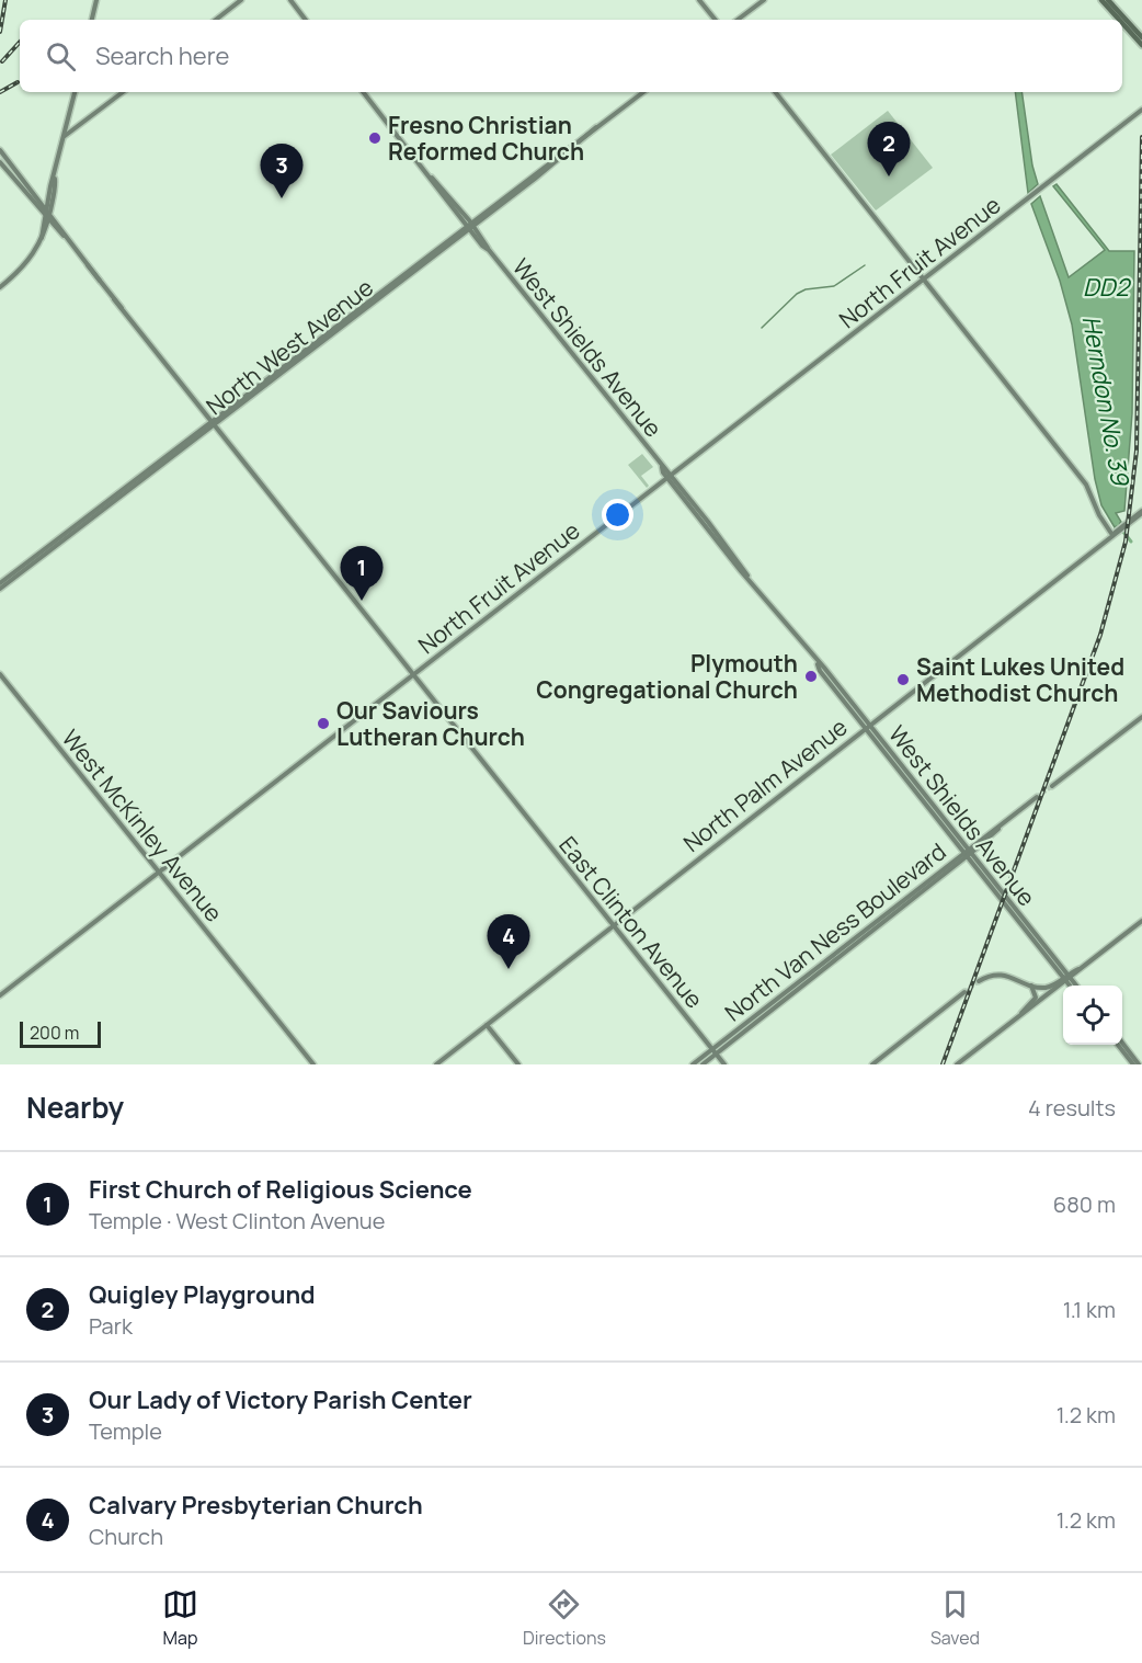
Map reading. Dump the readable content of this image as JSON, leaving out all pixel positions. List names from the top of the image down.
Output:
{
  "streets": {
    "main road": [
      "North Fruit Avenue",
      "North West Avenue",
      "West Shields Avenue",
      "North Palm Avenue",
      "West McKinley Avenue",
      "East Clinton Avenue",
      "North Van Ness Boulevard"
    ]
  },
  "crossings": [
    ["North Fruit Avenue", "West Shields Avenue"],
    ["North Fruit Avenue", "West McKinley Avenue"],
    ["North Fruit Avenue", "East Clinton Avenue"],
    ["North West Avenue", "West Shields Avenue"],
    ["North West Avenue", "East Clinton Avenue"],
    ["West Shields Avenue", "North Palm Avenue"],
    ["West Shields Avenue", "North Van Ness Boulevard"],
    ["North Palm Avenue", "East Clinton Avenue"],
    ["East Clinton Avenue", "North Van Ness Boulevard"]
  ],
  "water": ["DD2", "Herndon No. 39"],
  "places": [
    "Fresno Christian Reformed Church",
    "Plymouth Congregational Church",
    "Saint Lukes United Methodist Church",
    "Our Saviours Lutheran Church"
  ],
  "scale_bar": "200 m",
  "page": {
    "search": "Search here",
    "pins": [
      "2",
      "3",
      "1",
      "4"
    ],
    "scale": "200 m",
    "heading": ["Nearby", "4 results"],
    "list": [
      {
        "mark": "1",
        "name": "First Church of Religious Science",
        "note": "Temple · West Clinton Avenue",
        "value": "680 m"
      },
      {
        "mark": "2",
        "name": "Quigley Playground",
        "note": "Park",
        "value": "1.1 km"
      },
      {
        "mark": "3",
        "name": "Our Lady of Victory Parish Center",
        "note": "Temple",
        "value": "1.2 km"
      },
      {
        "mark": "4",
        "name": "Calvary Presbyterian Church",
        "note": "Church",
        "value": "1.2 km"
      }
    ],
    "nav": ["Map", "Directions", "Saved"]
  }
}
